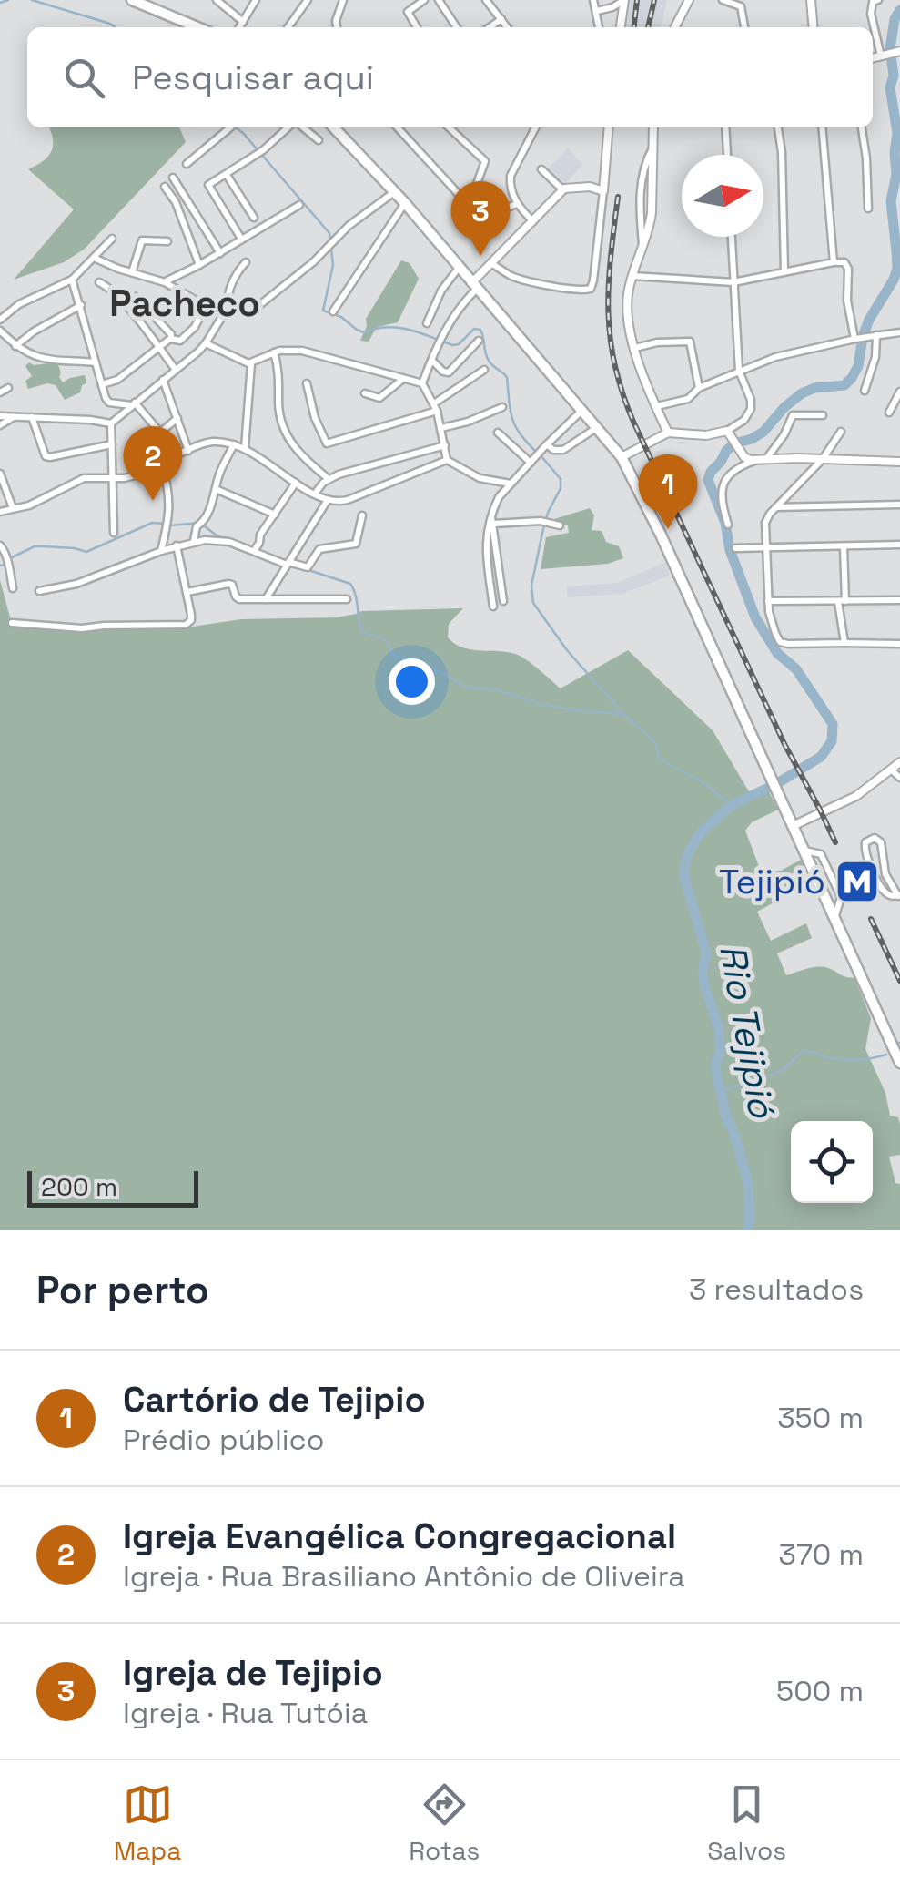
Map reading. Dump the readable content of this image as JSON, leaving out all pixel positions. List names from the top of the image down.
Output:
{
  "districts": ["Pacheco"],
  "water": ["Rio Tejipió"],
  "places": {
    "metro station": ["Tejipió"]
  },
  "scale_bar": "200 m",
  "north": "right",
  "page": {
    "search": "Pesquisar aqui",
    "pins": ["3", "2", "1"],
    "scale": "200 m",
    "heading": ["Por perto", "3 resultados"],
    "list": [
      {
        "mark": "1",
        "name": "Cartório de Tejipio",
        "note": "Prédio público",
        "value": "350 m"
      },
      {
        "mark": "2",
        "name": "Igreja Evangélica Congregacional",
        "note": "Igreja · Rua Brasiliano Antônio de Oliveira",
        "value": "370 m"
      },
      {
        "mark": "3",
        "name": "Igreja de Tejipio",
        "note": "Igreja · Rua Tutóia",
        "value": "500 m"
      }
    ],
    "nav": ["Mapa", "Rotas", "Salvos"]
  }
}
